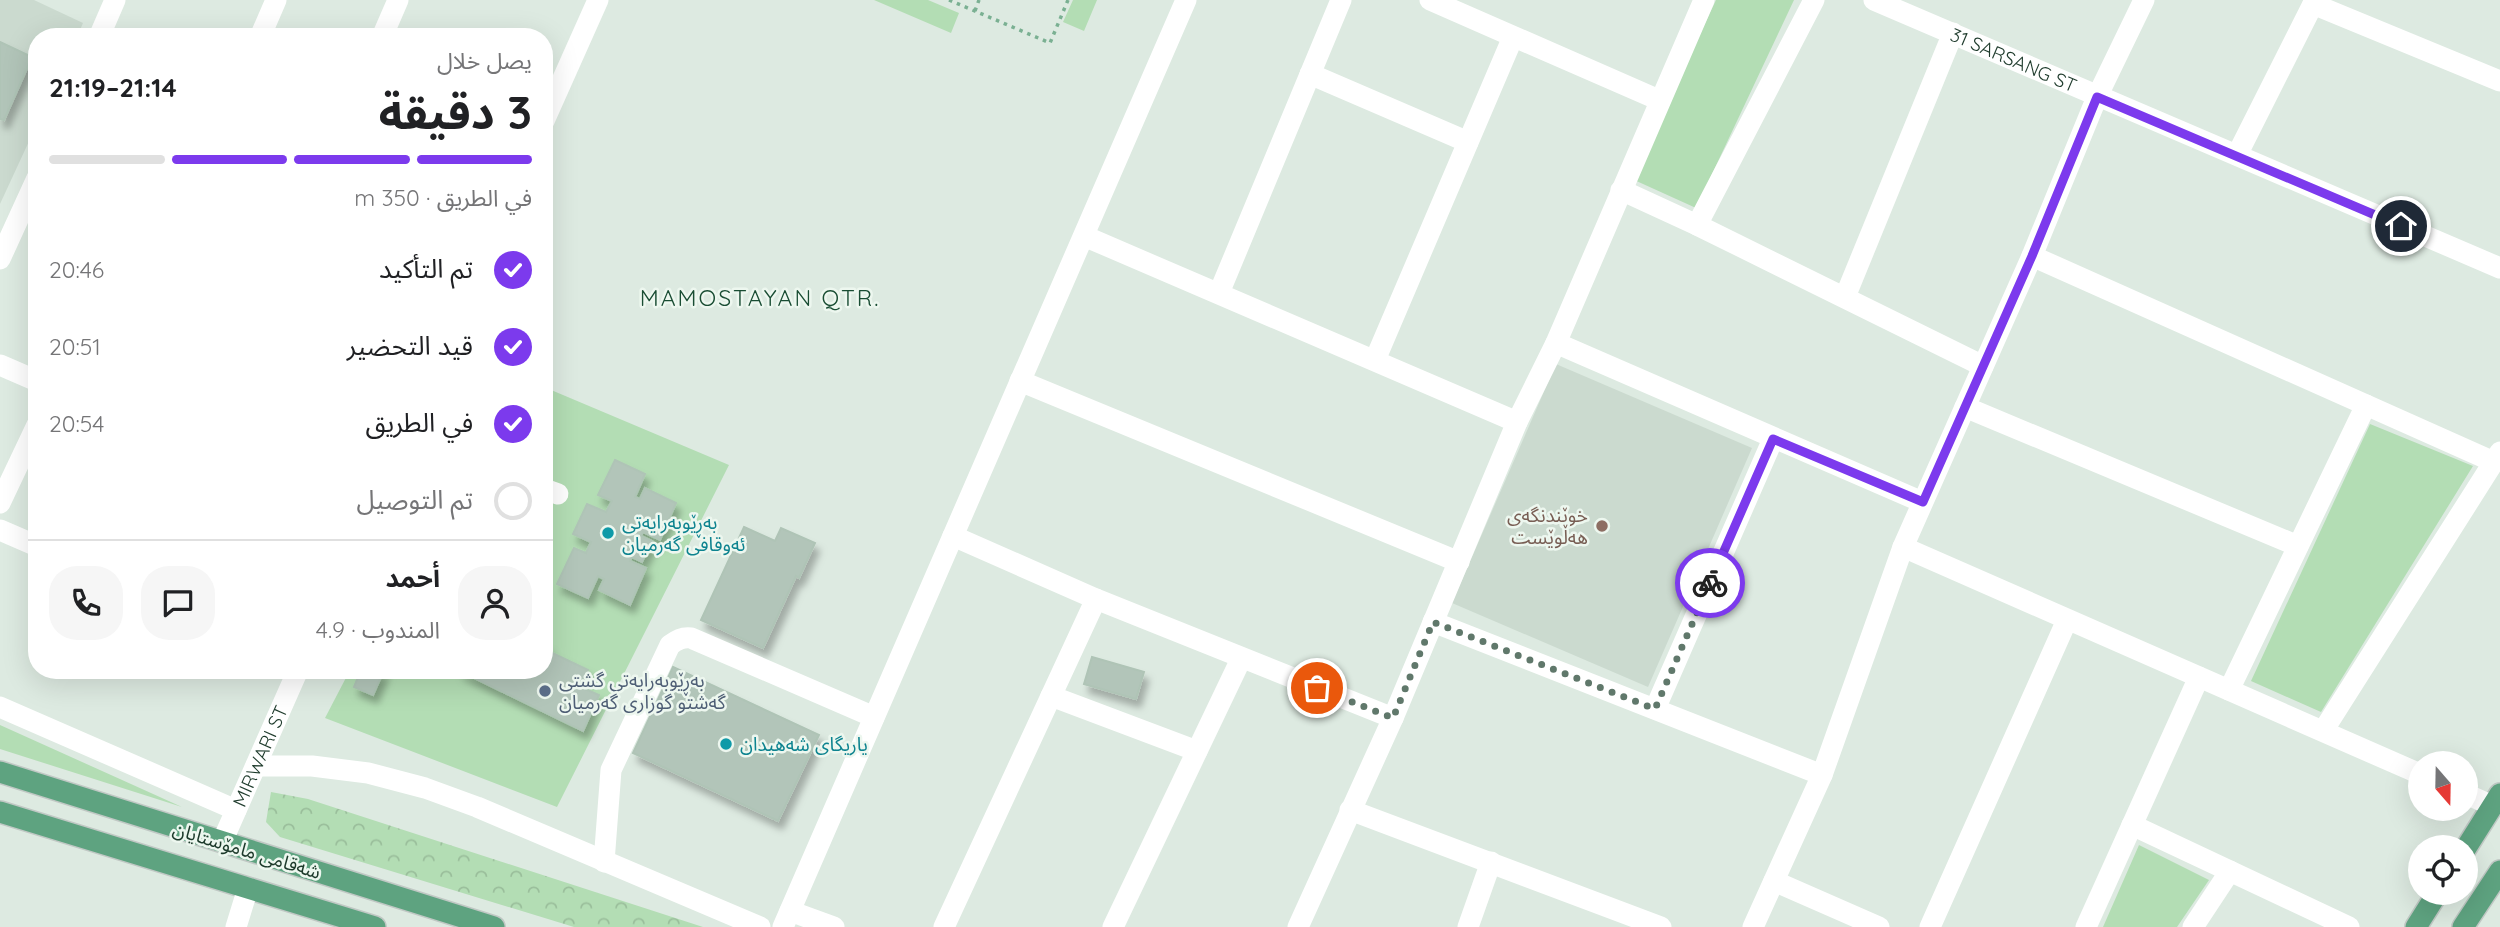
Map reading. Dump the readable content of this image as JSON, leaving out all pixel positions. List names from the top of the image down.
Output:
{
  "streets": {
    "main road": ["شەقامی مامۆستایان"],
    "street": ["31 SARSANG ST", "MIRWARI ST"]
  },
  "crossings": [
    ["MIRWARI ST", "شەقامی مامۆستایان"]
  ],
  "districts": ["MAMOSTAYAN QTR."],
  "places": [
    "خوێندنگەی هەڵوێست",
    "بەڕێوبەرایەتی ئەوقافی گەرمیان",
    "بەڕێوبەرایەتی گشتی گەشتو گوزاری گەرمیان",
    "یاریگای شەهیدان"
  ],
  "north": "bottom",
  "page": {
    "heading": ["3 دقيقة", "يصل خلال", "21:14–21:19"],
    "panel": ["أحمد", "المندوب · 4.9"],
    "bar": "في الطريق · 350 m",
    "list": [
      ["تم التأكيد", "20:46"],
      ["قيد التحضير", "20:51"],
      ["في الطريق", "20:54"],
      "تم التوصيل"
    ]
  }
}
